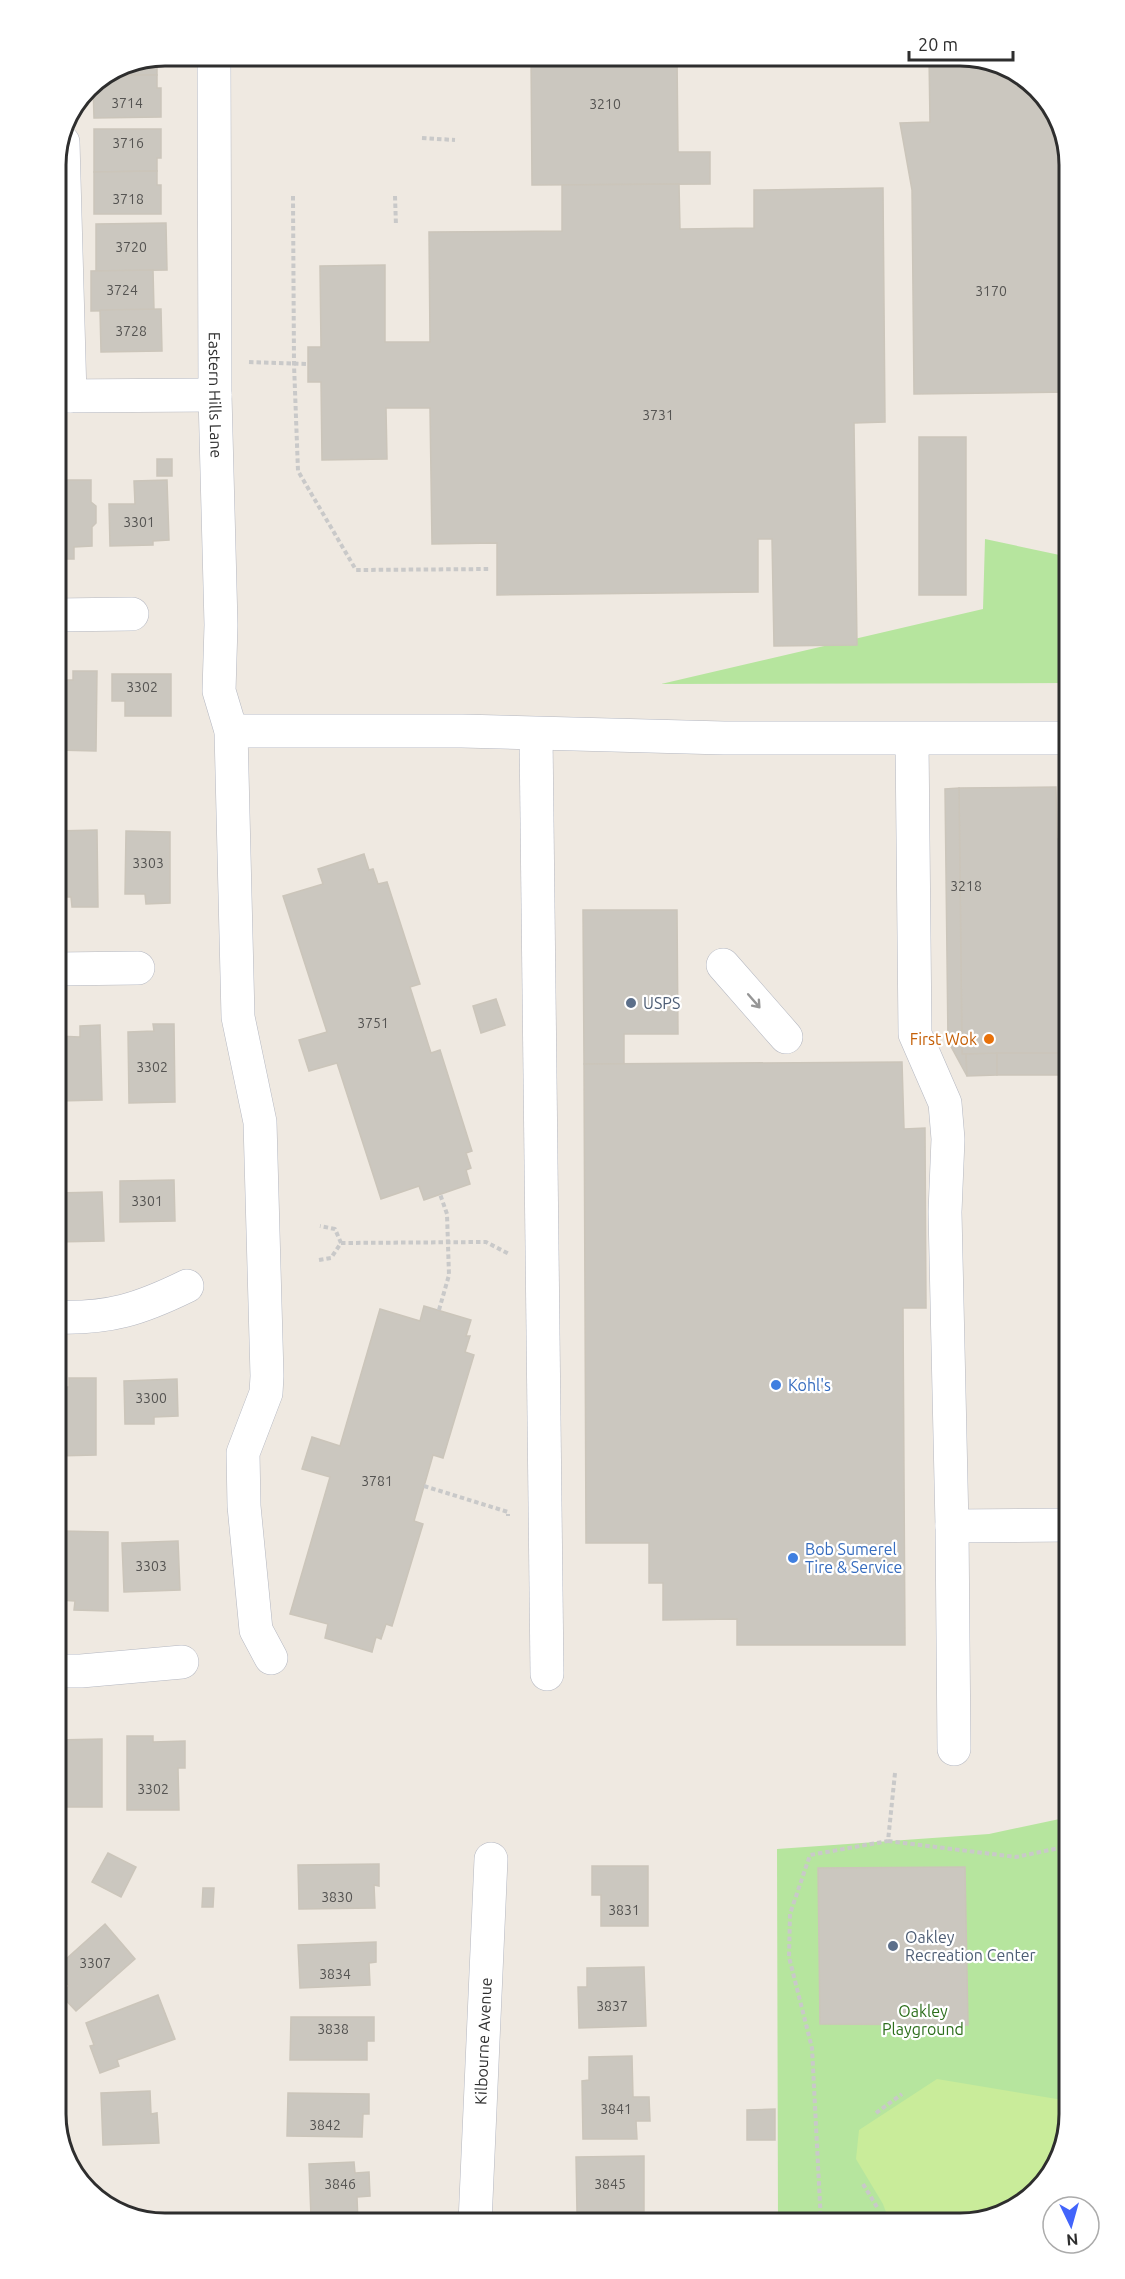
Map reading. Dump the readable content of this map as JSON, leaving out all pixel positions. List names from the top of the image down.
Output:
{
  "streets": {
    "street": ["Eastern Hills Lane", "Kilbourne Avenue"]
  },
  "parks": ["Oakley Playground"],
  "places": [
    "USPS",
    "First Wok",
    "Kohl's",
    "Bob Sumerel Tire & Service",
    "Oakley Recreation Center"
  ],
  "house_numbers": [
    "3714",
    "3210",
    "3716",
    "3718",
    "3720",
    "3724",
    "3170",
    "3728",
    "3731",
    "3301",
    "3302",
    "3303",
    "3218",
    "3751",
    "3302",
    "3301",
    "3300",
    "3781",
    "3303",
    "3302",
    "3830",
    "3831",
    "3307",
    "3834",
    "3837",
    "3838",
    "3841",
    "3842",
    "3846",
    "3845"
  ],
  "scale_bar": "20 m",
  "north": "bottom"
}
